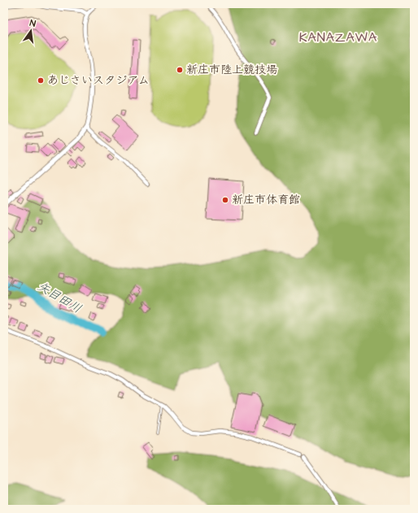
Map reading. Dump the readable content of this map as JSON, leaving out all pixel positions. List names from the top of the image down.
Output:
{
  "districts": ["KANAZAWA"],
  "water": ["矢目田川"],
  "places": ["新庄市陸上競技場", "あじさいスタジアム", "新庄市体育館"],
  "north": "top"
}
